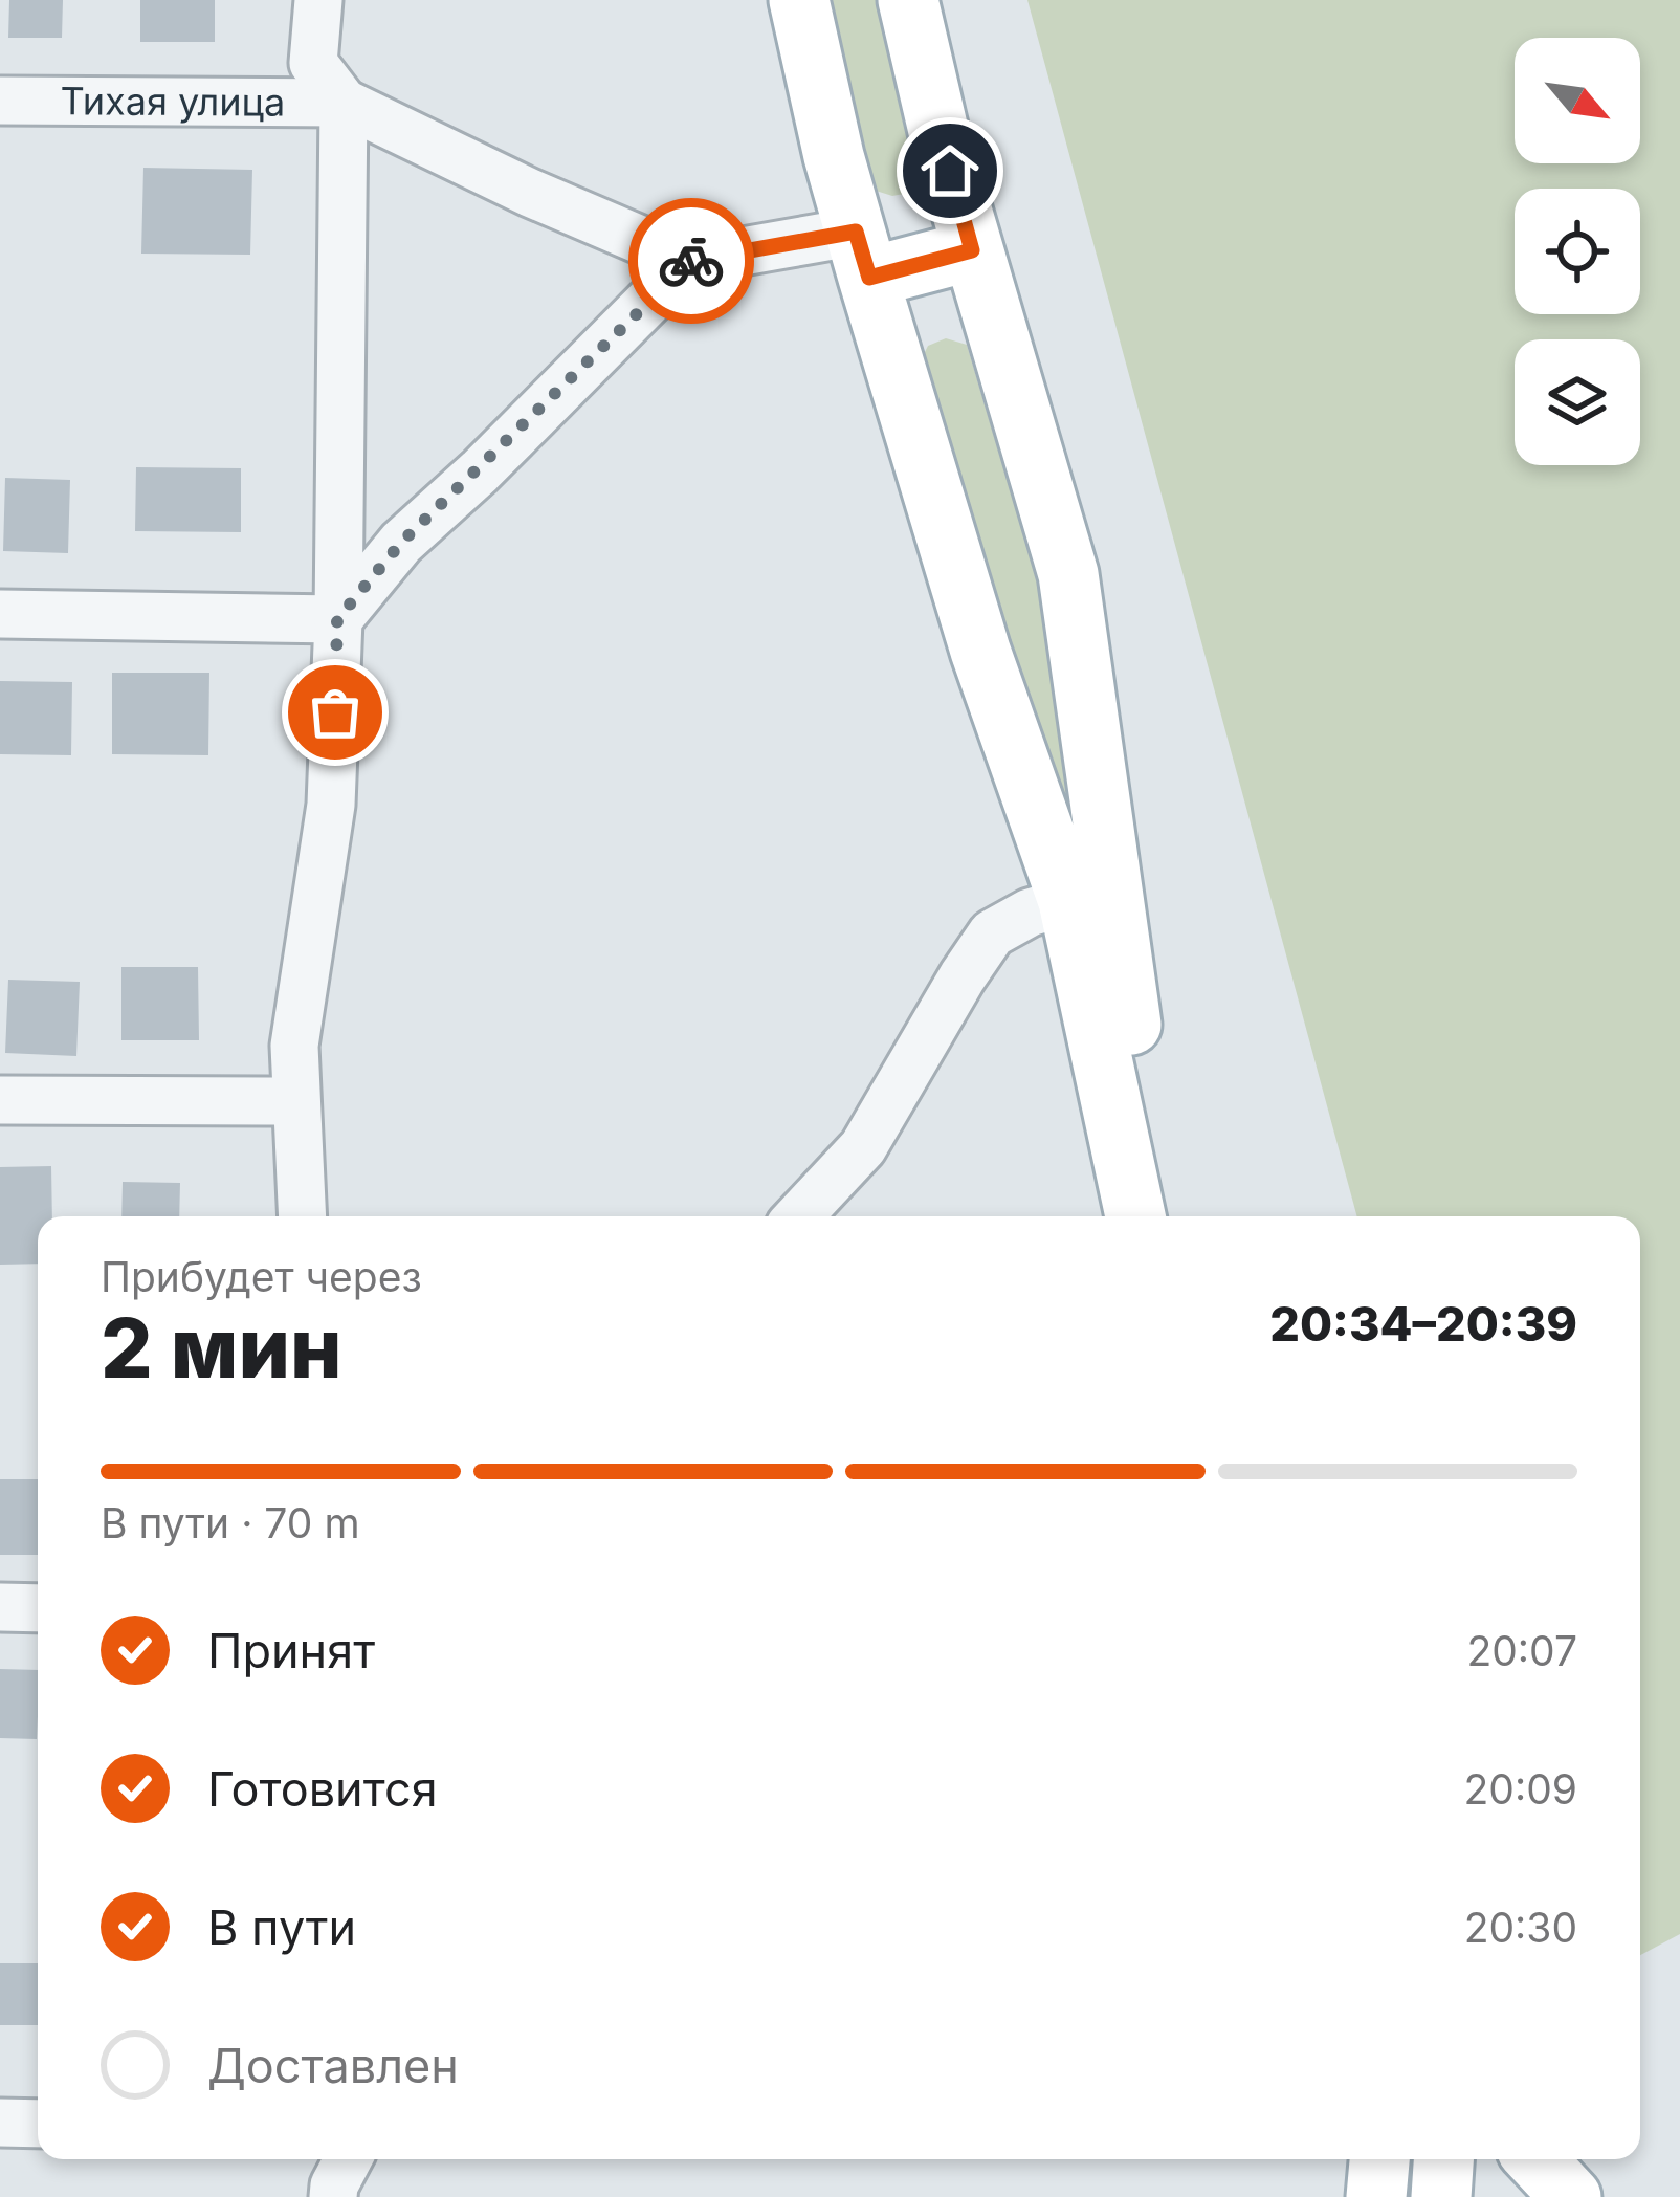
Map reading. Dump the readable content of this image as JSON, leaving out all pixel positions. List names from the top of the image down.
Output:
{
  "streets": {
    "street": ["Тихая улица"]
  },
  "north": "bottom right",
  "page": {
    "heading": ["2 мин", "Прибудет через", "20:34–20:39"],
    "bar": "В пути · 70 m",
    "list": [
      ["Принят", "20:07"],
      ["Готовится", "20:09"],
      ["В пути", "20:30"],
      "Доставлен"
    ]
  }
}
